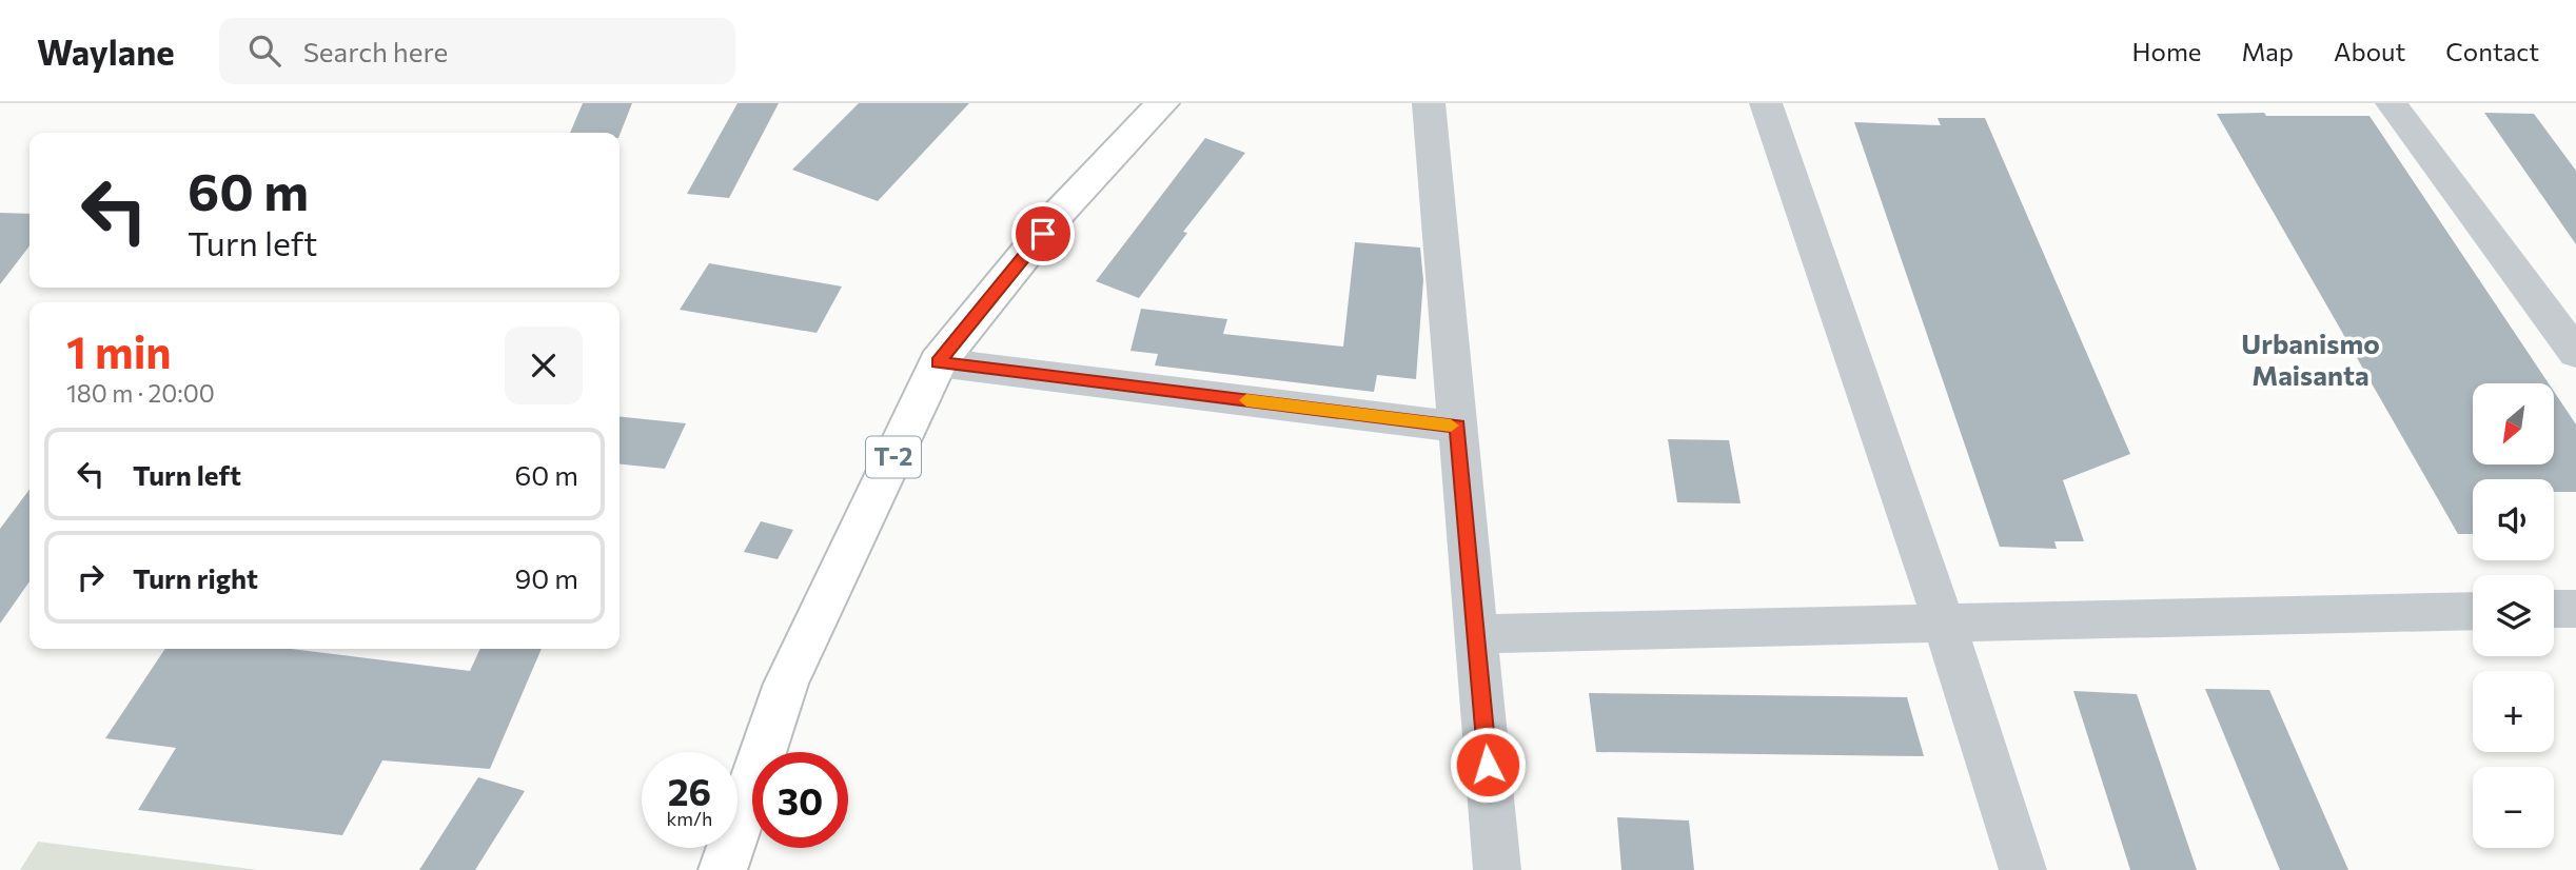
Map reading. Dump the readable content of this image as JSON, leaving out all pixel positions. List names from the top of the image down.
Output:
{
  "streets": {
    "highway": ["T-2"]
  },
  "districts": ["Urbanismo Maisanta"],
  "north": "bottom left",
  "page": {
    "header": "Waylane",
    "search": "Search here",
    "nav": [
      "Home",
      "Map",
      "About",
      "Contact"
    ],
    "turn": ["60 m", "Turn left"],
    "heading": ["1 min", "180 m · 20:00"],
    "map_buttons": ["+", "−"],
    "list": [
      {
        "name": "Turn left",
        "value": "60 m"
      },
      {
        "name": "Turn right",
        "value": "90 m"
      }
    ],
    "speed": "26 km/h",
    "limit": "30"
  }
}
